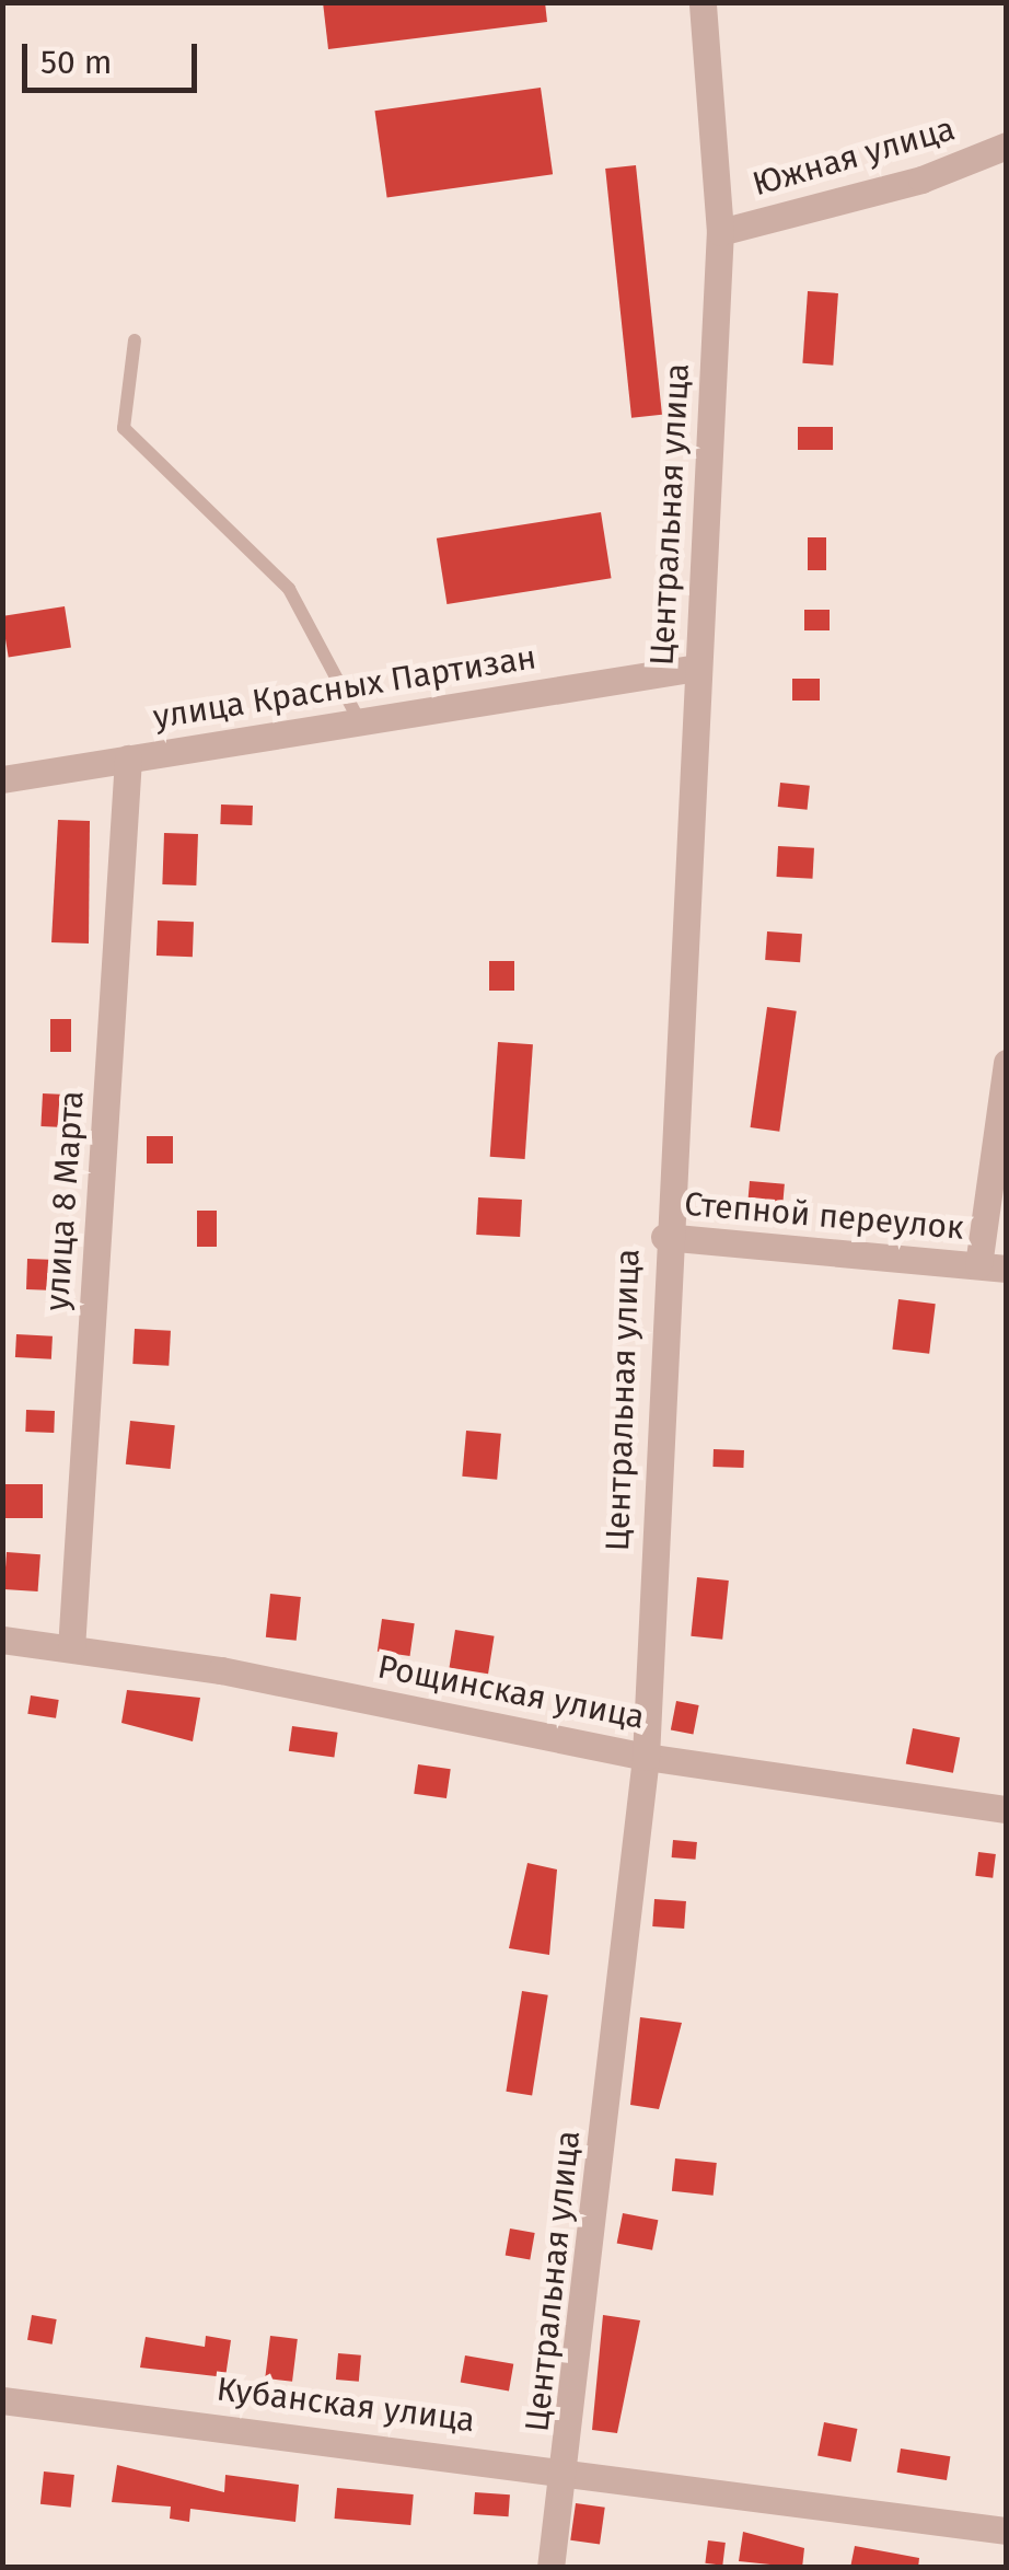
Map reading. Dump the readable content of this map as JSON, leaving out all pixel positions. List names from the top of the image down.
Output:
{
  "streets": {
    "street": [
      "Южная улица",
      "Центральная улица",
      "улица Красных Партизан",
      "улица 8 Марта",
      "Степной переулок",
      "Рощинская улица",
      "Кубанская улица"
    ]
  },
  "crossings": [
    ["Южная улица", "Центральная улица"],
    ["Центральная улица", "улица Красных Партизан"],
    ["Центральная улица", "Степной переулок"],
    ["Центральная улица", "Рощинская улица"],
    ["Центральная улица", "Кубанская улица"],
    ["улица Красных Партизан", "улица 8 Марта"],
    ["улица 8 Марта", "Рощинская улица"]
  ],
  "scale_bar": "50 m"
}
